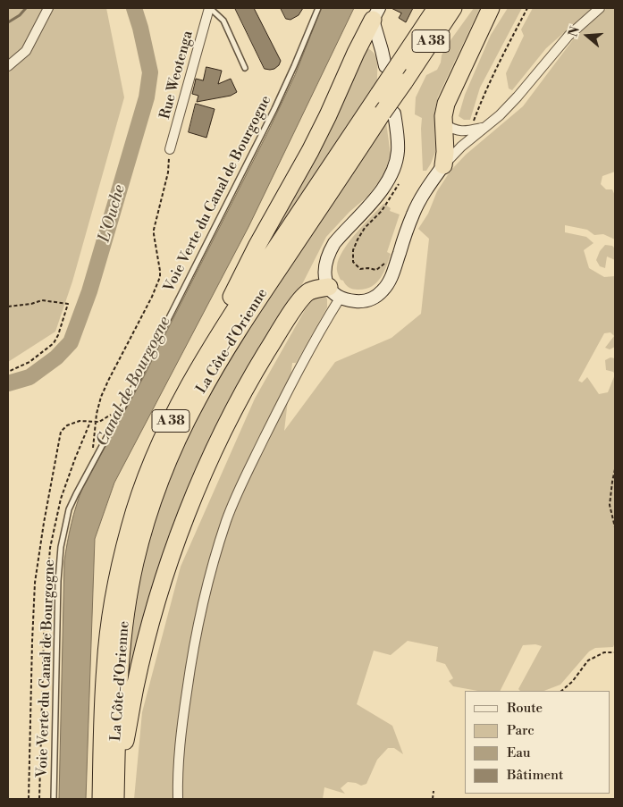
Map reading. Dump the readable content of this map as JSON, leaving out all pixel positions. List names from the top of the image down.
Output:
{
  "streets": {
    "highway": ["A 38", "La Côte-d'Orienne"],
    "street": ["Rue Weotenga"],
    "lane": ["Voie Verte du Canal de Bourgogne"]
  },
  "water": ["L'Ouche", "Canal de Bourgogne"],
  "legend": [
    "Route",
    "Parc",
    "Eau",
    "Bâtiment"
  ],
  "north": "left"
}
